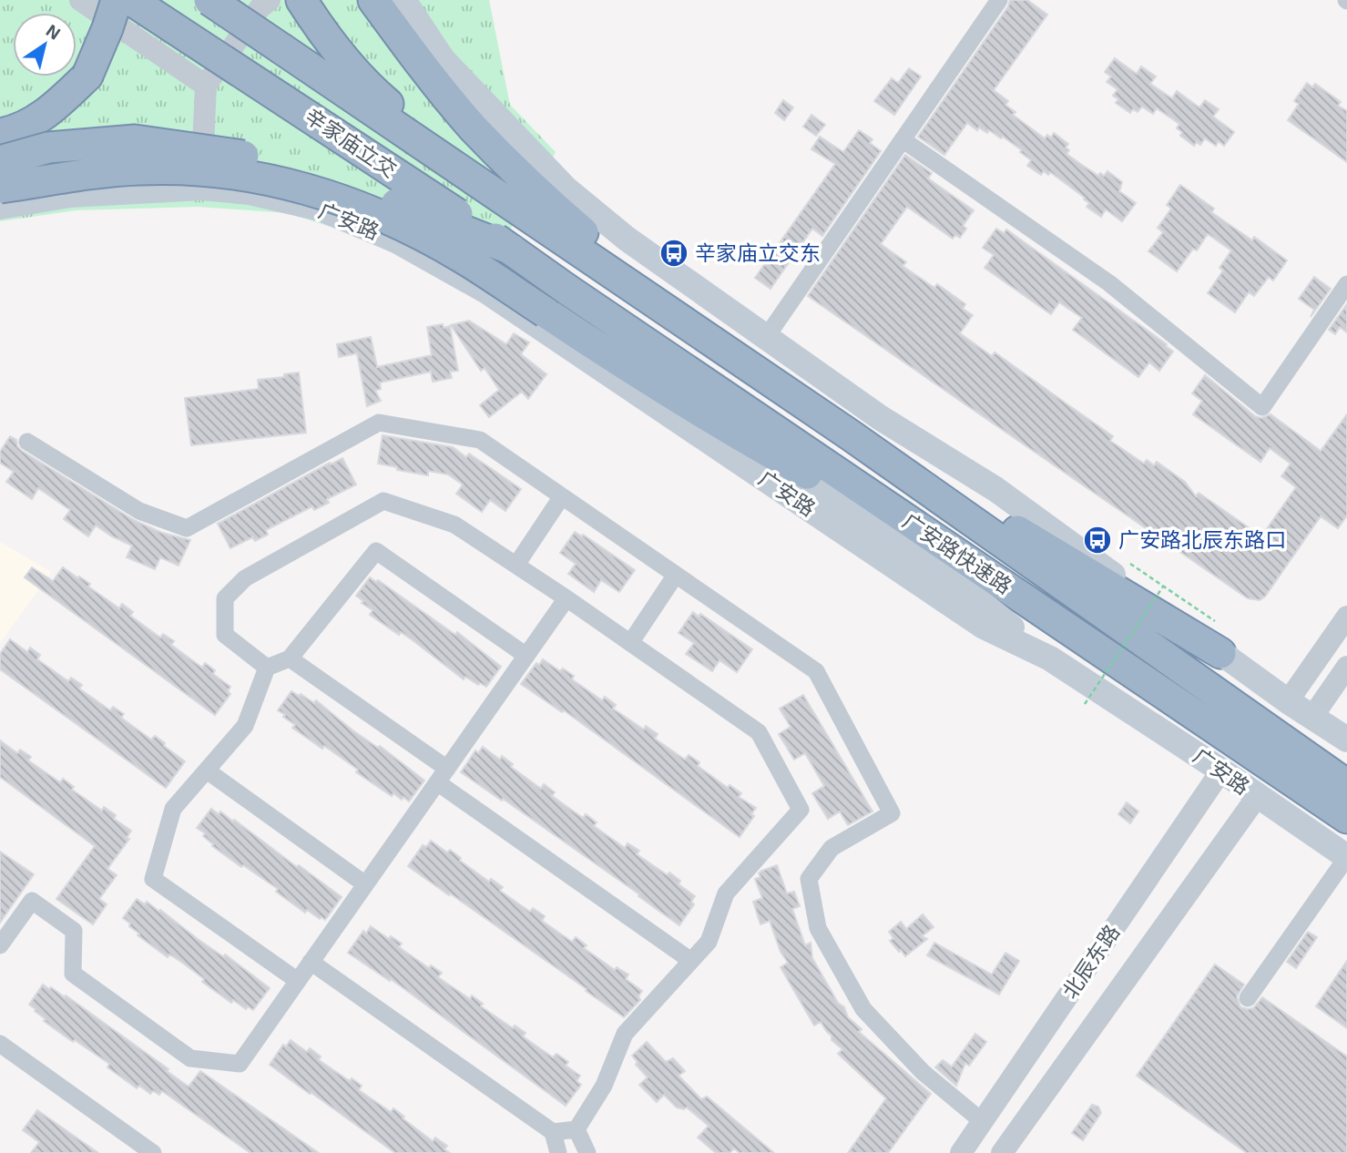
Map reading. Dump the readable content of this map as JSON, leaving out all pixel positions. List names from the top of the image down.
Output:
{
  "streets": {
    "highway": ["辛家庙立交", "广安路快速路"],
    "main road": ["广安路"],
    "street": ["北辰东路"]
  },
  "crossings": [
    ["辛家庙立交", "广安路快速路"],
    ["广安路", "北辰东路"]
  ],
  "places": {
    "bus stop": ["辛家庙立交东", "广安路北辰东路口"]
  },
  "north": "top right"
}
